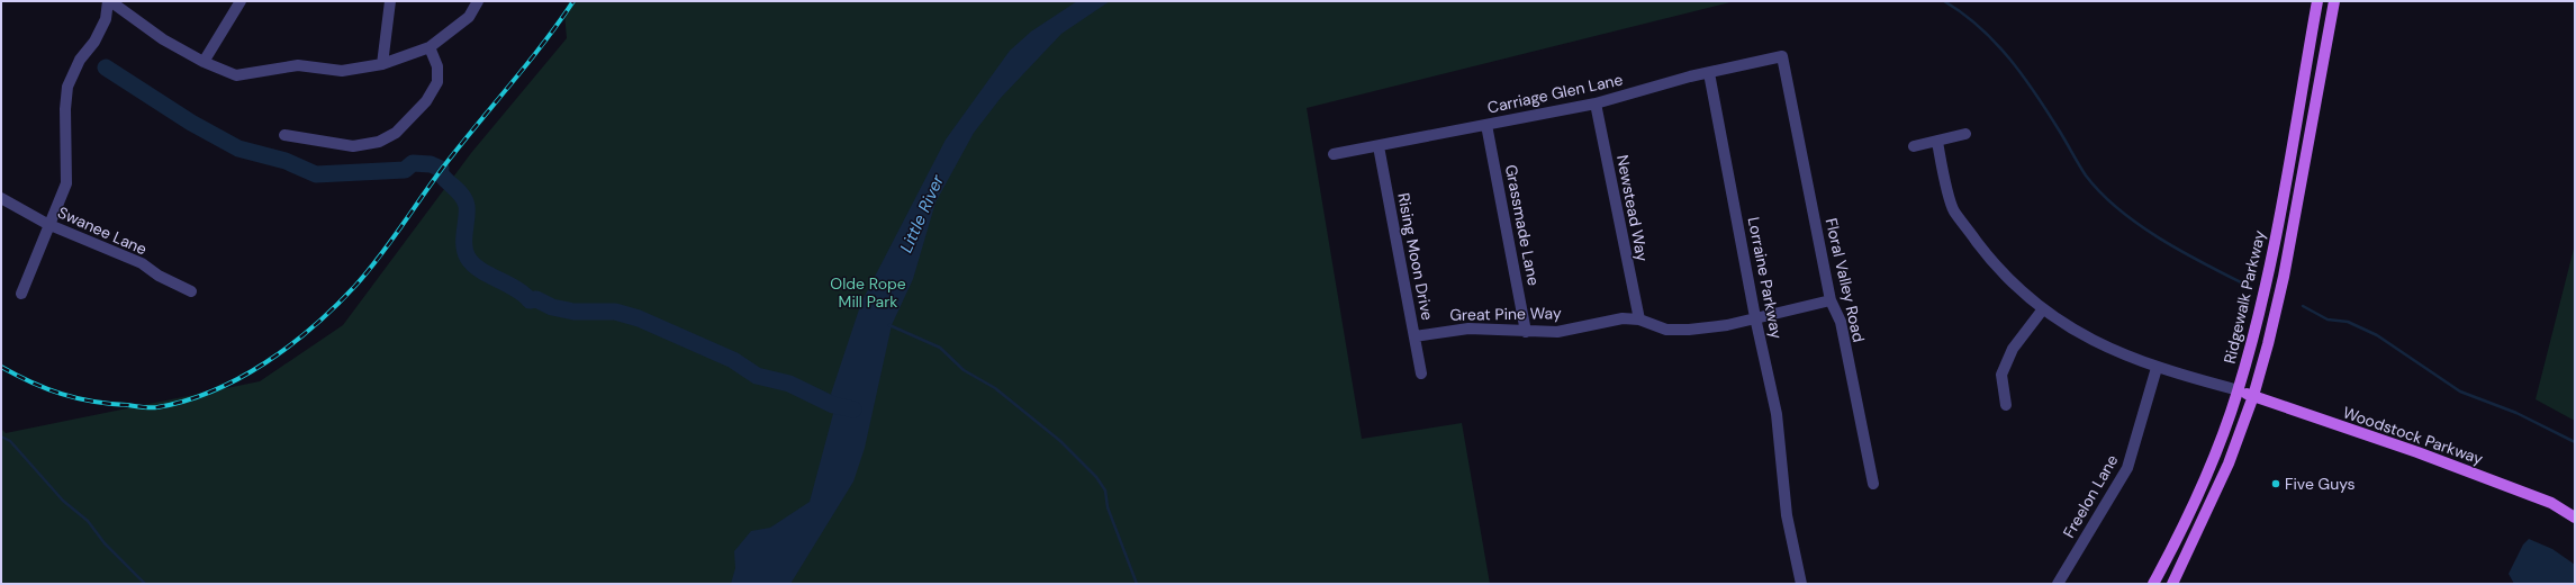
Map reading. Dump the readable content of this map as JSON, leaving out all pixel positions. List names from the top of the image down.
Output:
{
  "streets": {
    "main road": ["Ridgewalk Parkway", "Woodstock Parkway"],
    "street": [
      "Carriage Glen Lane",
      "Newstead Way",
      "Grassmade Lane",
      "Swanee Lane",
      "Rising Moon Drive",
      "Lorraine Parkway",
      "Floral Valley Road",
      "Great Pine Way",
      "Freelon Lane"
    ]
  },
  "crossings": [
    ["Carriage Glen Lane", "Newstead Way"],
    ["Carriage Glen Lane", "Grassmade Lane"],
    ["Carriage Glen Lane", "Rising Moon Drive"],
    ["Carriage Glen Lane", "Lorraine Parkway"],
    ["Carriage Glen Lane", "Floral Valley Road"],
    ["Newstead Way", "Great Pine Way"],
    ["Grassmade Lane", "Great Pine Way"],
    ["Rising Moon Drive", "Great Pine Way"],
    ["Lorraine Parkway", "Great Pine Way"],
    ["Floral Valley Road", "Great Pine Way"],
    ["Ridgewalk Parkway", "Woodstock Parkway"]
  ],
  "water": ["Little River"],
  "parks": ["Olde Rope Mill Park"],
  "places": ["Five Guys"]
}
